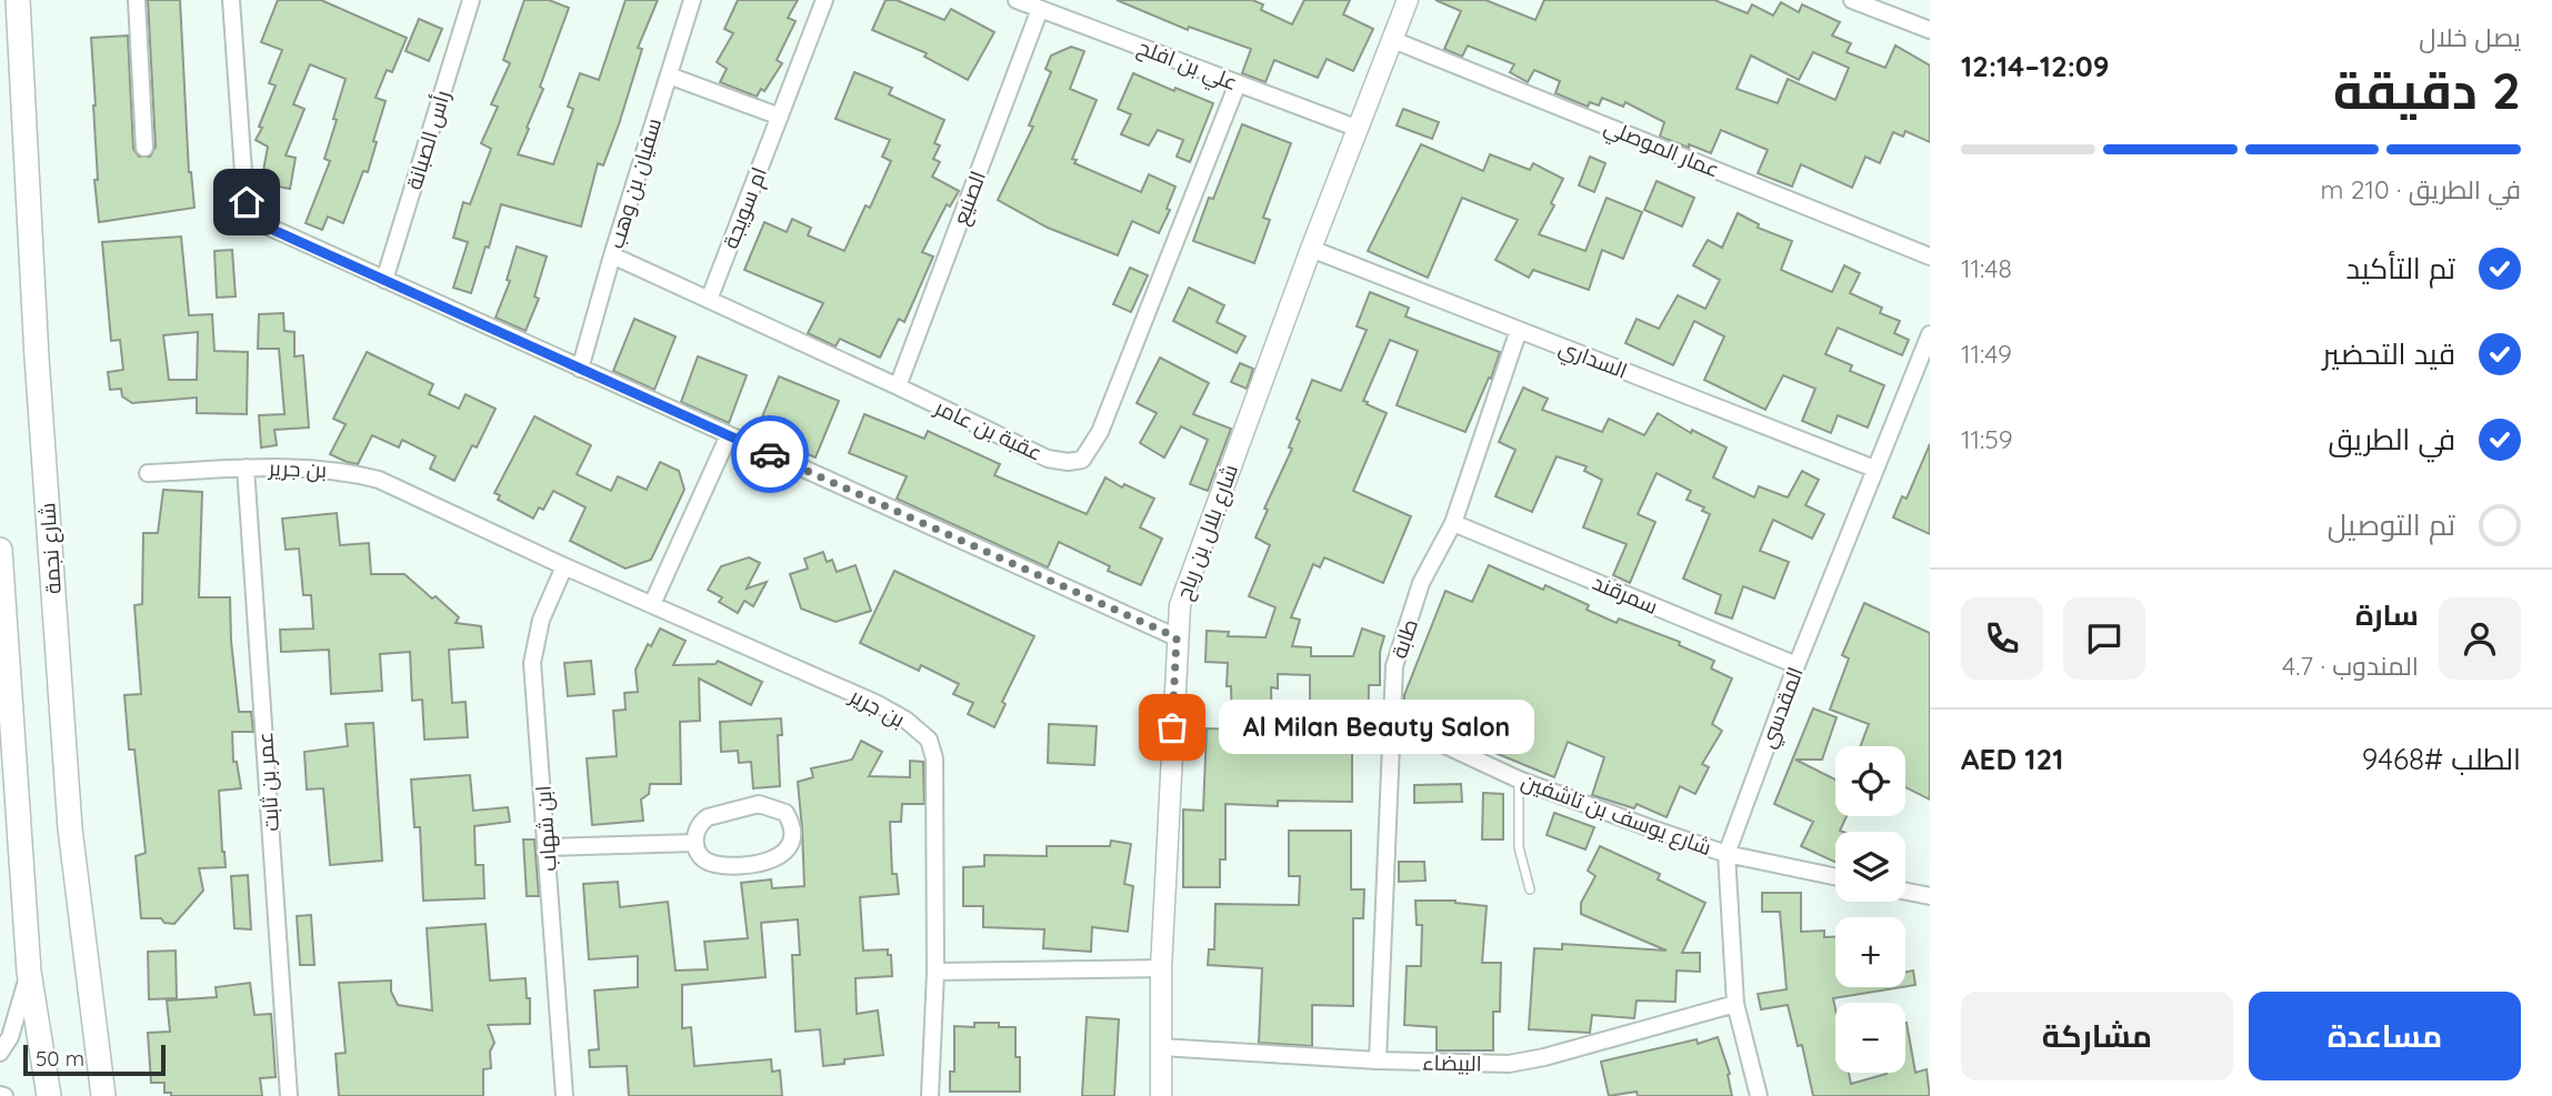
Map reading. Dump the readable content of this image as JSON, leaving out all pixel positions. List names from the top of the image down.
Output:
{
  "streets": {
    "main road": ["شارع نجمة"],
    "street": [
      "علي بن افلح",
      "رأس الصبانة",
      "عمار الموصلي",
      "سفيان بن وهب",
      "الصنيع",
      "ام سويجة",
      "السداري",
      "عقبة بن عامر",
      "بن جرير",
      "شارع بلال بن رباح",
      "سمرقند",
      "طابة",
      "المقدسي",
      "عمر بن ثابت",
      "شارع يوسف بن تاشفين",
      "ابن شهاب",
      "البيضاء"
    ]
  },
  "crossings": [
    ["علي بن افلح", "الصنيع"],
    ["علي بن افلح", "عقبة بن عامر"],
    ["علي بن افلح", "شارع بلال بن رباح"],
    ["عمار الموصلي", "شارع بلال بن رباح"],
    ["سفيان بن وهب", "عقبة بن عامر"],
    ["الصنيع", "عقبة بن عامر"],
    ["ام سويجة", "عقبة بن عامر"],
    ["السداري", "شارع بلال بن رباح"],
    ["السداري", "طابة"],
    ["السداري", "المقدسي"],
    ["بن جرير", "عمر بن ثابت"],
    ["بن جرير", "ابن شهاب"],
    ["شارع بلال بن رباح", "البيضاء"],
    ["سمرقند", "طابة"],
    ["سمرقند", "المقدسي"],
    ["طابة", "شارع يوسف بن تاشفين"],
    ["طابة", "البيضاء"],
    ["المقدسي", "شارع يوسف بن تاشفين"],
    ["المقدسي", "البيضاء"]
  ],
  "places": ["Al Milan Beauty Salon"],
  "scale_bar": "50 m",
  "page": {
    "heading": ["2 دقيقة", "يصل خلال", "12:09–12:14"],
    "panel": [
      "سارة",
      "المندوب · 4.7",
      "الطلب #9468",
      "AED 121"
    ],
    "bar": "في الطريق · 210 m",
    "list": [
      ["تم التأكيد", "11:48"],
      ["قيد التحضير", "11:49"],
      ["في الطريق", "11:59"],
      "تم التوصيل"
    ],
    "bubble": "Al Milan Beauty Salon",
    "map_buttons": ["+", "−"],
    "buttons": ["مساعدة", "مشاركة"],
    "scale": "50 m"
  }
}
